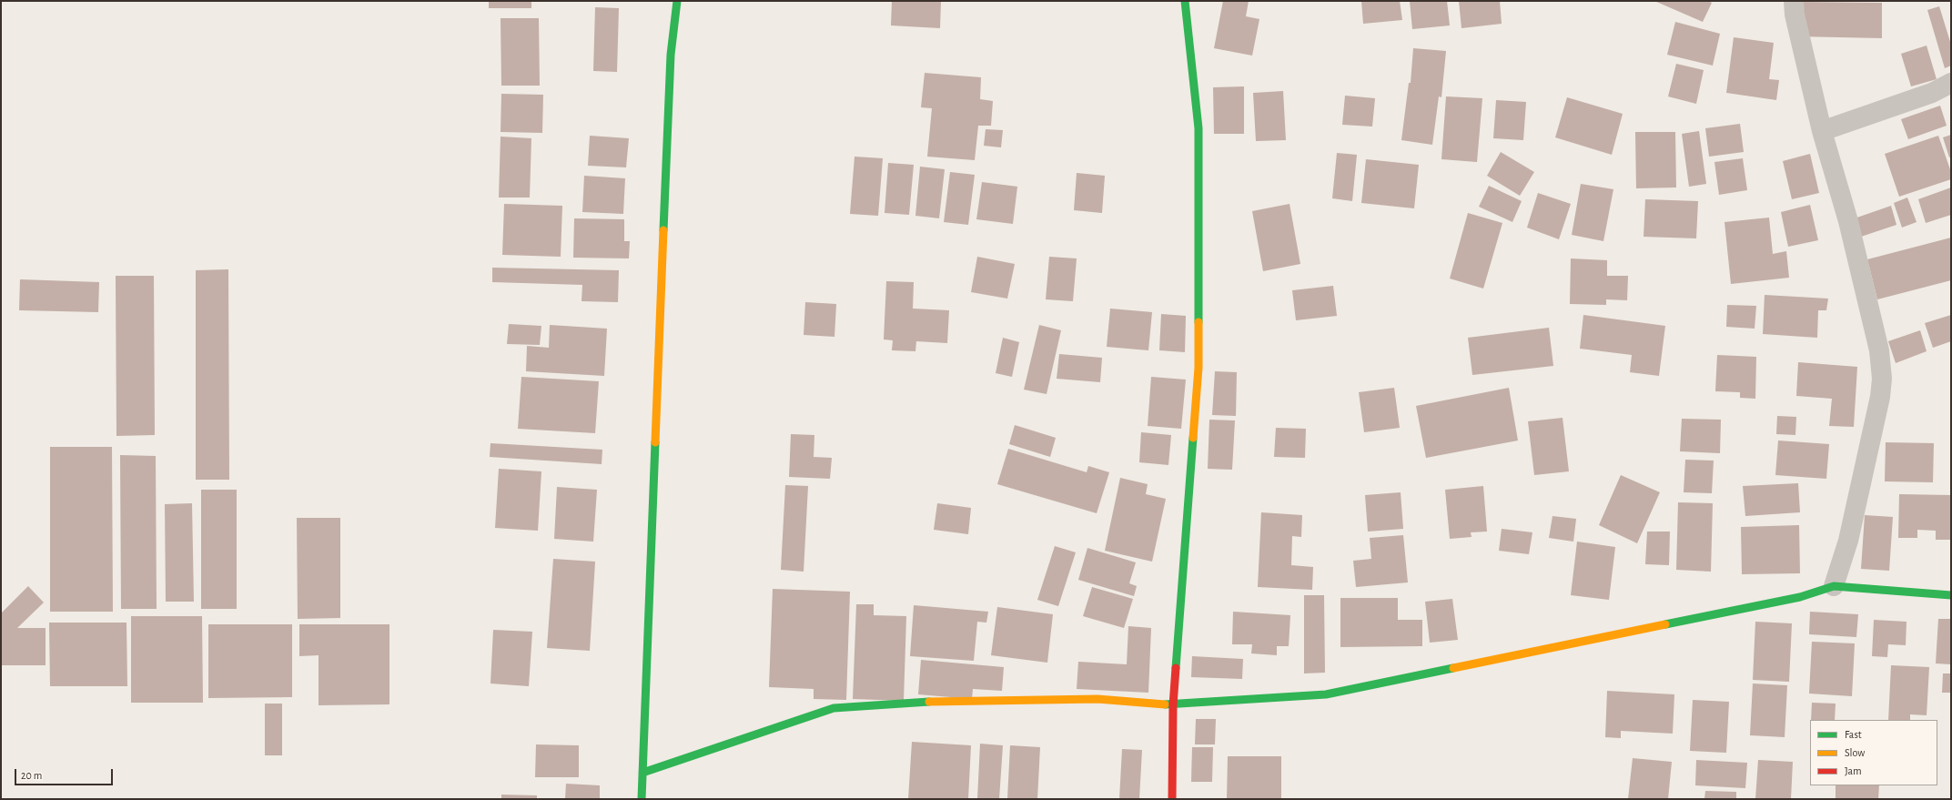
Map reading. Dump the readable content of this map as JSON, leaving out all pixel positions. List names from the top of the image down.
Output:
{
  "legend": ["Fast", "Slow", "Jam"],
  "scale_bar": "20 m"
}
